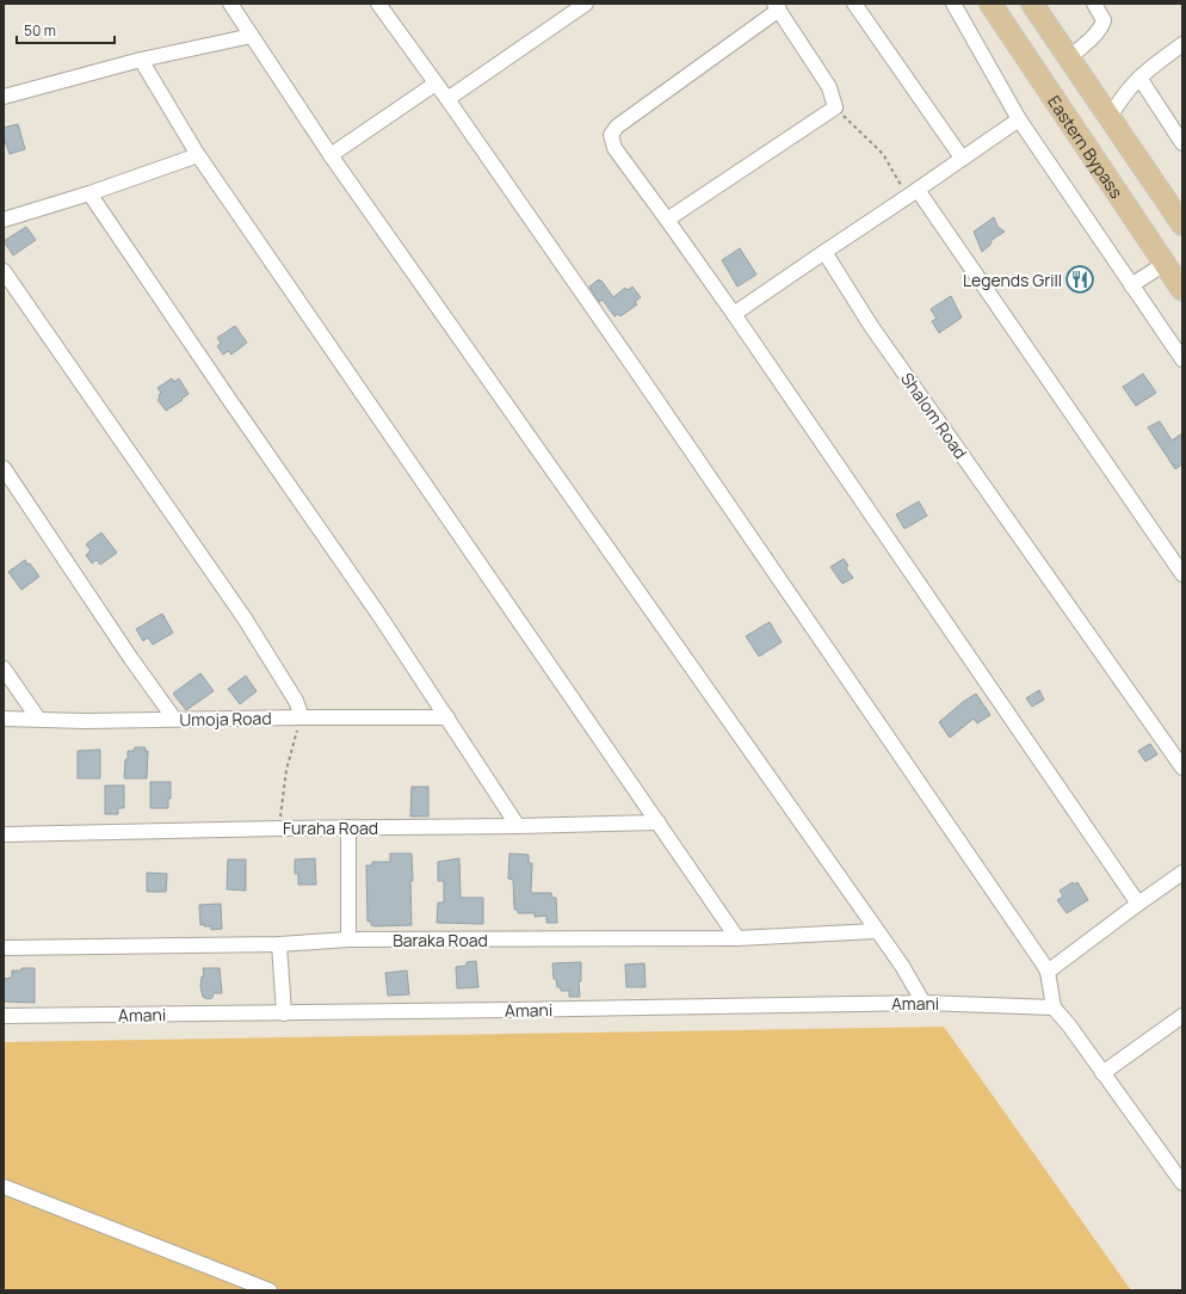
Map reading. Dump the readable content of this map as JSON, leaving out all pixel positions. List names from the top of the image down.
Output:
{
  "streets": {
    "main road": ["Eastern Bypass"],
    "street": [
      "Shalom Road",
      "Umoja Road",
      "Furaha Road",
      "Baraka Road",
      "Amani"
    ]
  },
  "places": {
    "restaurant": ["Legends Grill"]
  },
  "scale_bar": "50 m"
}
